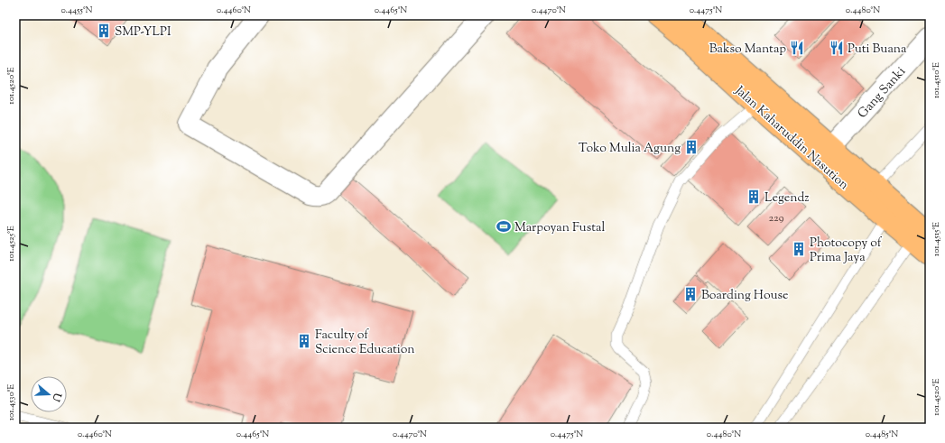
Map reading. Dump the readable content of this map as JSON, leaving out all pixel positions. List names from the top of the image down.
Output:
{
  "streets": {
    "highway": ["Jalan Kaharuddin Nasution"],
    "street": ["Gang Sanki"]
  },
  "crossings": [
    ["Gang Sanki", "Jalan Kaharuddin Nasution"]
  ],
  "places": {
    "building": [
      "SMP-YLPI",
      "Toko Mulia Agung",
      "Legendz",
      "Photocopy of Prima Jaya",
      "Boarding House",
      "Faculty of Science Education"
    ],
    "restaurant": ["Bakso Mantap", "Puti Buana"],
    "sports": ["Marpoyan Fustal"]
  },
  "house_numbers": ["229"],
  "north": "right",
  "coordinates": [
    "0.4455°N",
    "0.4460°N",
    "0.4465°N",
    "0.4470°N",
    "0.4475°N",
    "0.4480°N",
    "101.4510°E",
    "101.4520°E",
    "101.4515°E",
    "101.4525°E",
    "101.4530°E",
    "0.4485°N"
  ]
}
